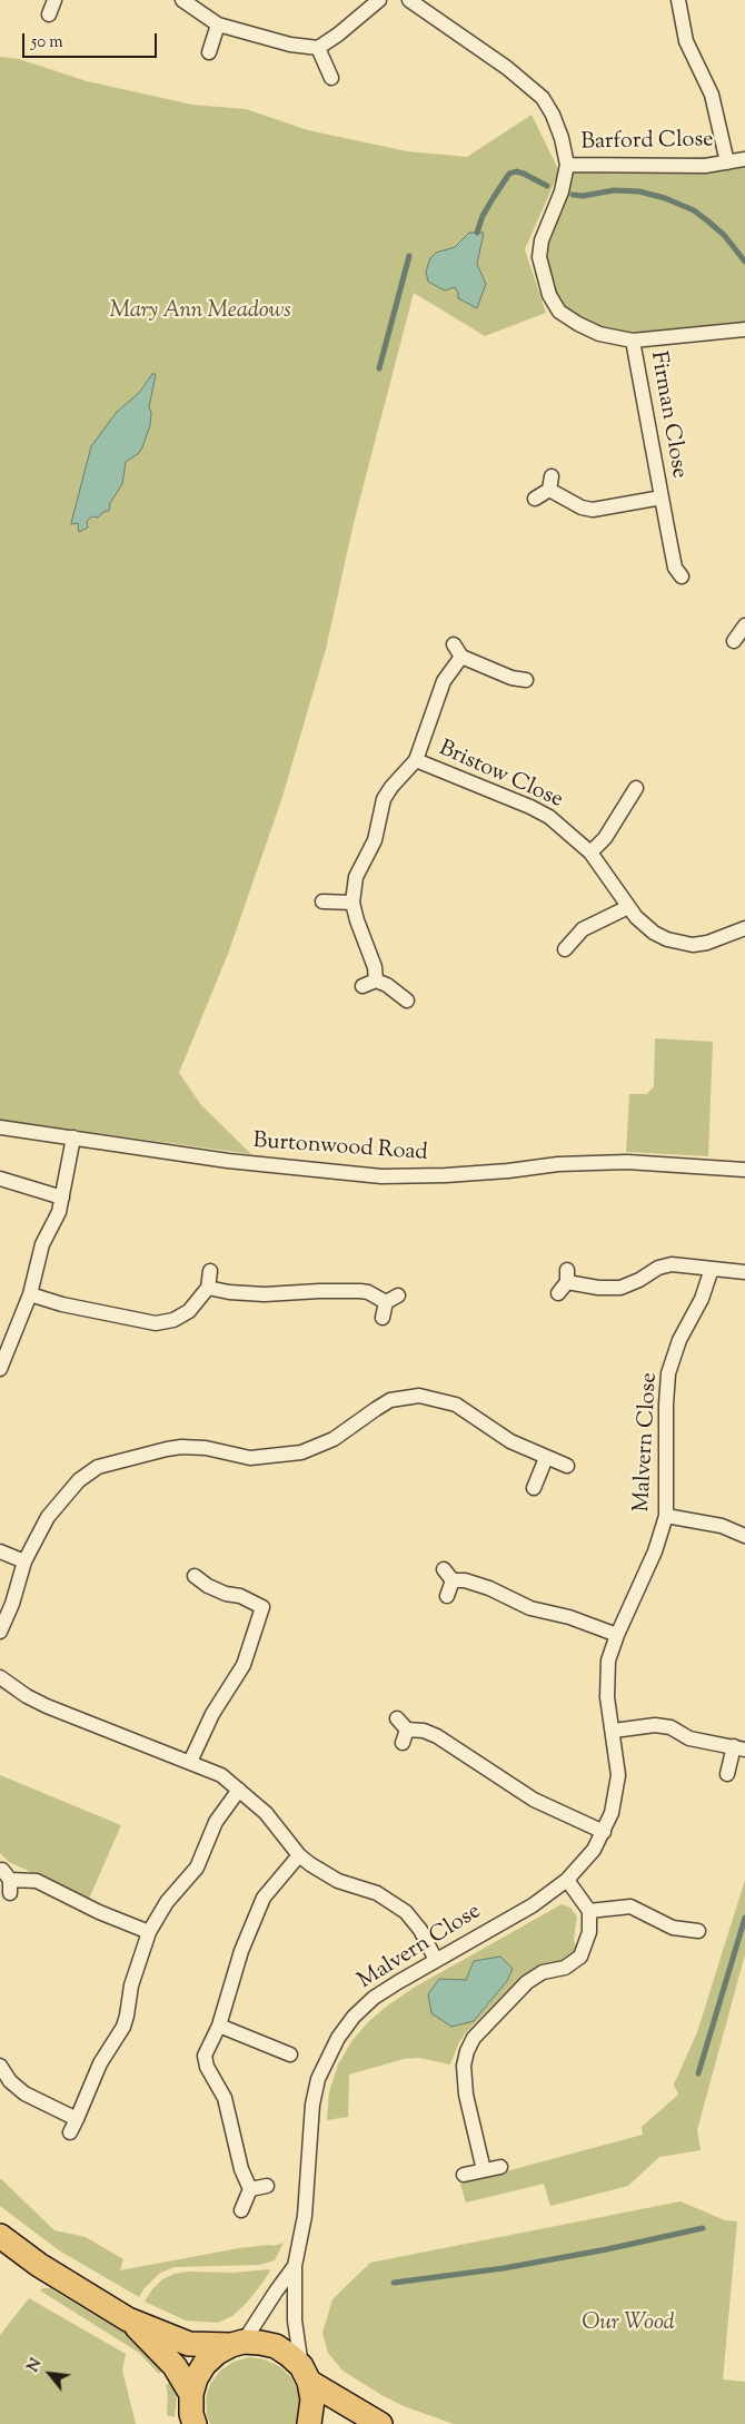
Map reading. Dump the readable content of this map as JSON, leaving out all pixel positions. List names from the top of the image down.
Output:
{
  "streets": {
    "street": [
      "Barford Close",
      "Firman Close",
      "Bristow Close",
      "Burtonwood Road",
      "Malvern Close"
    ]
  },
  "parks": ["Mary Ann Meadows", "Our Wood"],
  "scale_bar": "50 m",
  "north": "top left"
}
